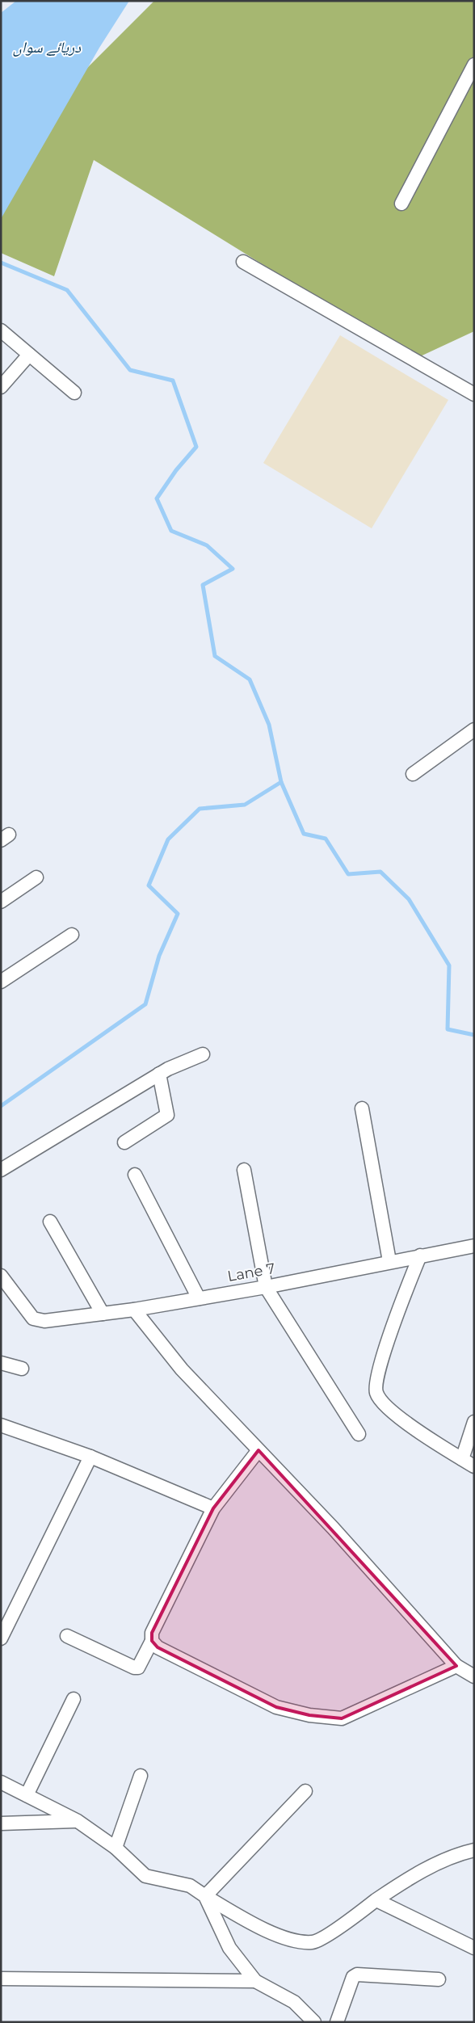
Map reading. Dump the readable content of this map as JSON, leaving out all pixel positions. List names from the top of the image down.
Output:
{
  "streets": {
    "street": ["Lane 7"]
  },
  "water": ["دریائے سواں"]
}
